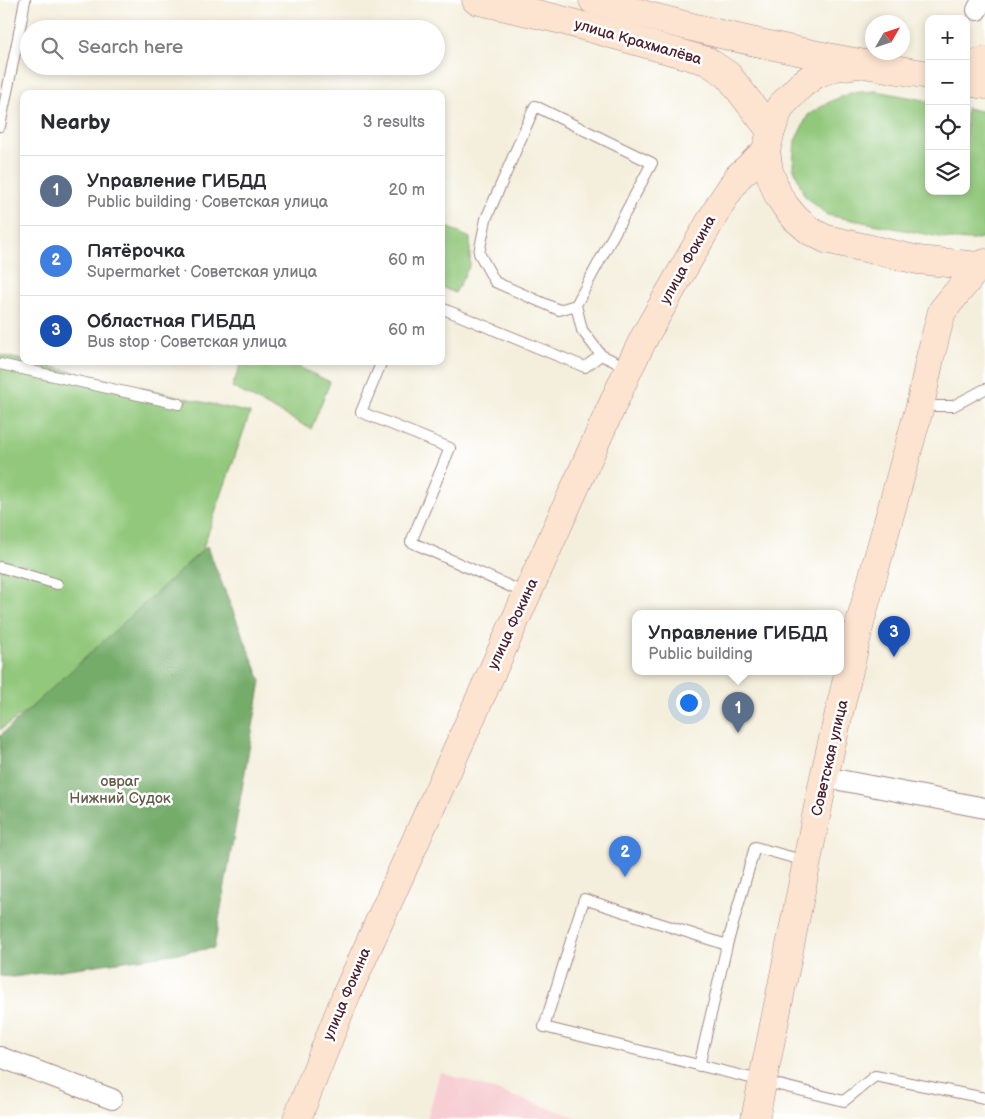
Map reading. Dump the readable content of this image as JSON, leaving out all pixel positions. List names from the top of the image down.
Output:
{
  "streets": {
    "main road": ["улица Крахмалёва", "улица Фокина", "Советская улица"]
  },
  "crossings": [
    ["улица Крахмалёва", "улица Фокина"]
  ],
  "parks": ["овраг Нижний Судок"],
  "north": "top right",
  "page": {
    "map_buttons": ["+", "−"],
    "search": "Search here",
    "heading": ["Nearby", "3 results"],
    "list": [
      {
        "mark": "1",
        "name": "Управление ГИБДД",
        "note": "Public building · Советская улица",
        "value": "20 m"
      },
      {
        "mark": "2",
        "name": "Пятёрочка",
        "note": "Supermarket · Советская улица",
        "value": "60 m"
      },
      {
        "mark": "3",
        "name": "Областная ГИБДД",
        "note": "Bus stop · Советская улица",
        "value": "60 m"
      }
    ],
    "popup": ["Управление ГИБДД", "Public building"],
    "pins": ["3", "1", "2"]
  }
}
